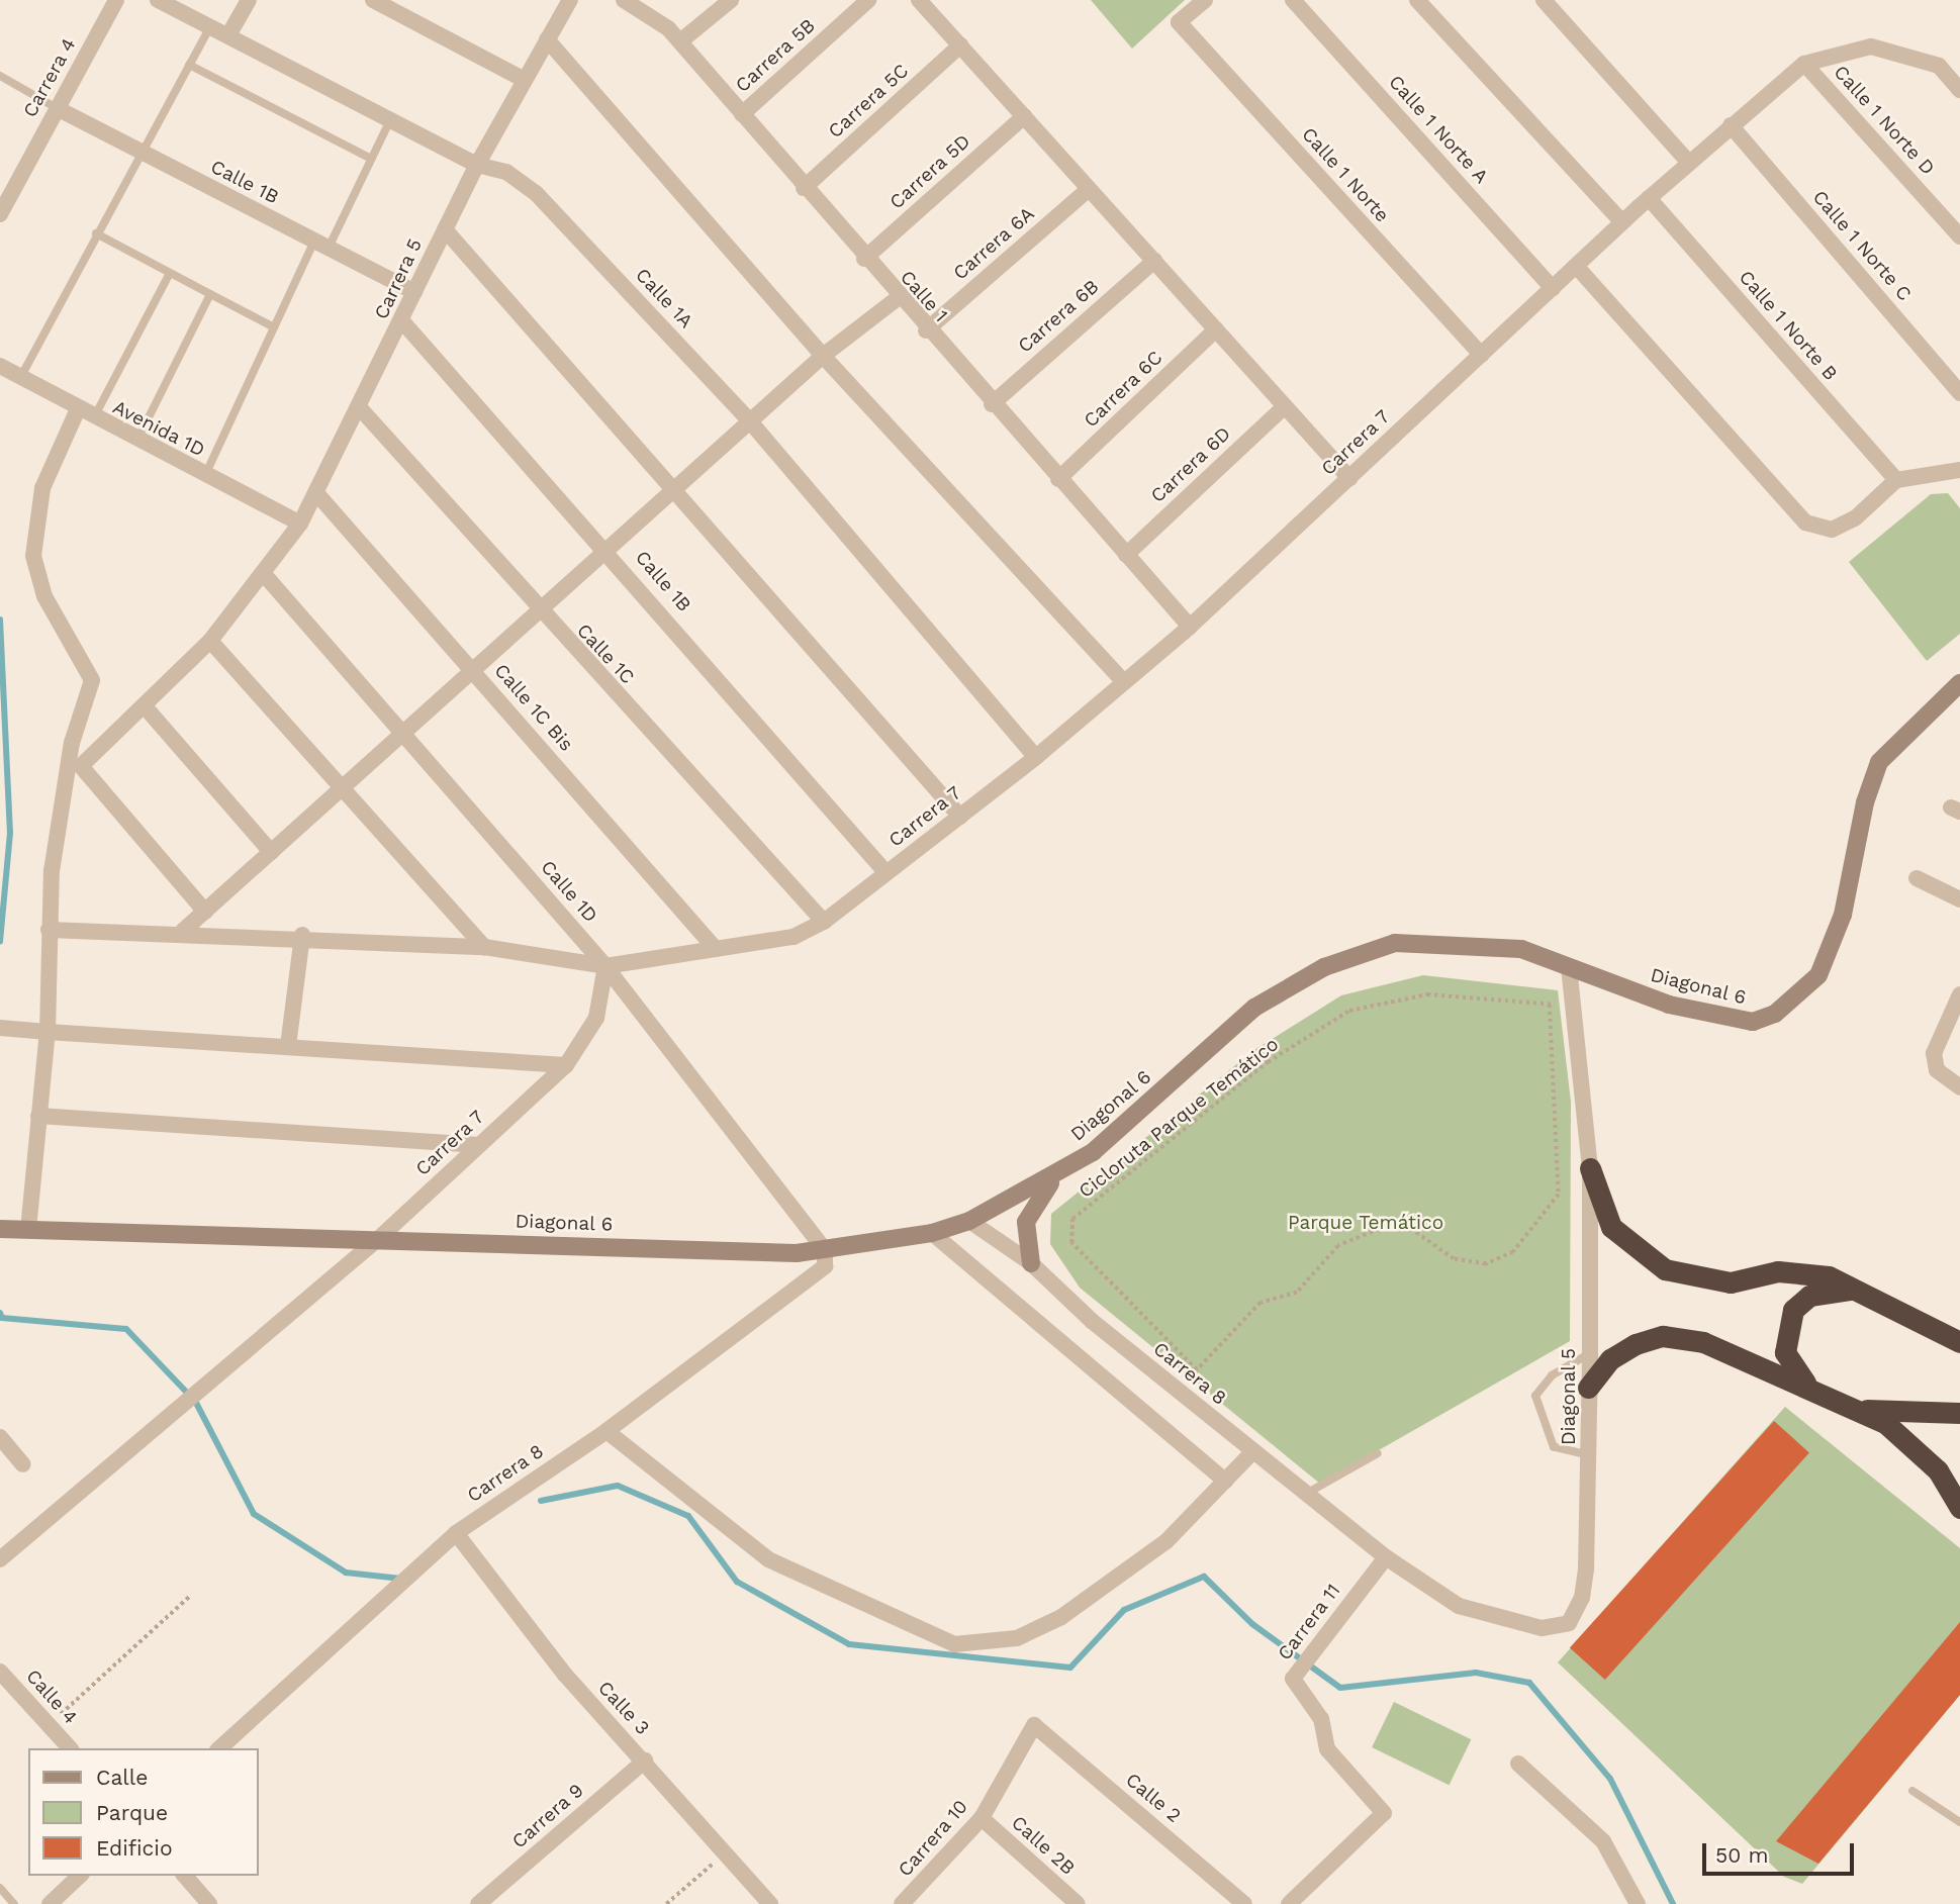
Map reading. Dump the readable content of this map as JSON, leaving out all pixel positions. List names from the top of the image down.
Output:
{
  "streets": {
    "street": [
      "Carrera 5B",
      "Carrera 4",
      "Carrera 5C",
      "Calle 1 Norte D",
      "Calle 1 Norte A",
      "Carrera 5D",
      "Calle 1 Norte",
      "Calle 1B",
      "Carrera 6A",
      "Calle 1 Norte C",
      "Carrera 5",
      "Calle 1",
      "Calle 1A",
      "Carrera 6B",
      "Calle 1 Norte B",
      "Carrera 6C",
      "Avenida 1D",
      "Carrera 7",
      "Carrera 6D",
      "Calle 1C",
      "Calle 1C Bis",
      "Calle 1D",
      "Diagonal 6",
      "Carrera 8",
      "Diagonal 5",
      "Carrera 11",
      "Calle 4",
      "Calle 3",
      "Calle 2",
      "Carrera 9",
      "Carrera 10",
      "Calle 2B"
    ],
    "path": ["Cicloruta Parque Temático"]
  },
  "crossings": [
    ["Carrera 5B", "Calle 1"],
    ["Carrera 4", "Calle 1B"],
    ["Carrera 5C", "Calle 1"],
    ["Calle 1 Norte D", "Carrera 7"],
    ["Calle 1 Norte A", "Carrera 7"],
    ["Carrera 5D", "Calle 1"],
    ["Calle 1 Norte", "Carrera 7"],
    ["Calle 1B", "Carrera 5"],
    ["Calle 1B", "Carrera 7"],
    ["Carrera 6A", "Calle 1"],
    ["Calle 1 Norte C", "Carrera 7"],
    ["Carrera 5", "Calle 1A"],
    ["Carrera 5", "Avenida 1D"],
    ["Carrera 5", "Calle 1C"],
    ["Carrera 5", "Calle 1C Bis"],
    ["Carrera 5", "Calle 1D"],
    ["Calle 1", "Carrera 6B"],
    ["Calle 1", "Carrera 6C"],
    ["Calle 1", "Carrera 7"],
    ["Calle 1", "Carrera 6D"],
    ["Calle 1A", "Carrera 7"],
    ["Calle 1 Norte B", "Carrera 7"],
    ["Carrera 7", "Calle 1C"],
    ["Carrera 7", "Calle 1C Bis"],
    ["Carrera 7", "Calle 1D"],
    ["Carrera 7", "Diagonal 6"],
    ["Calle 1D", "Diagonal 6"],
    ["Calle 1D", "Carrera 8"],
    ["Diagonal 6", "Carrera 8"],
    ["Diagonal 6", "Diagonal 5"],
    ["Cicloruta Parque Temático", "Diagonal 5"],
    ["Carrera 8", "Diagonal 5"],
    ["Carrera 8", "Carrera 11"],
    ["Carrera 8", "Calle 3"],
    ["Diagonal 5", "Carrera 11"],
    ["Calle 3", "Carrera 9"],
    ["Calle 2", "Carrera 10"],
    ["Carrera 10", "Calle 2B"]
  ],
  "parks": ["Parque Temático"],
  "legend": ["Calle", "Parque", "Edificio"],
  "scale_bar": "50 m"
}
